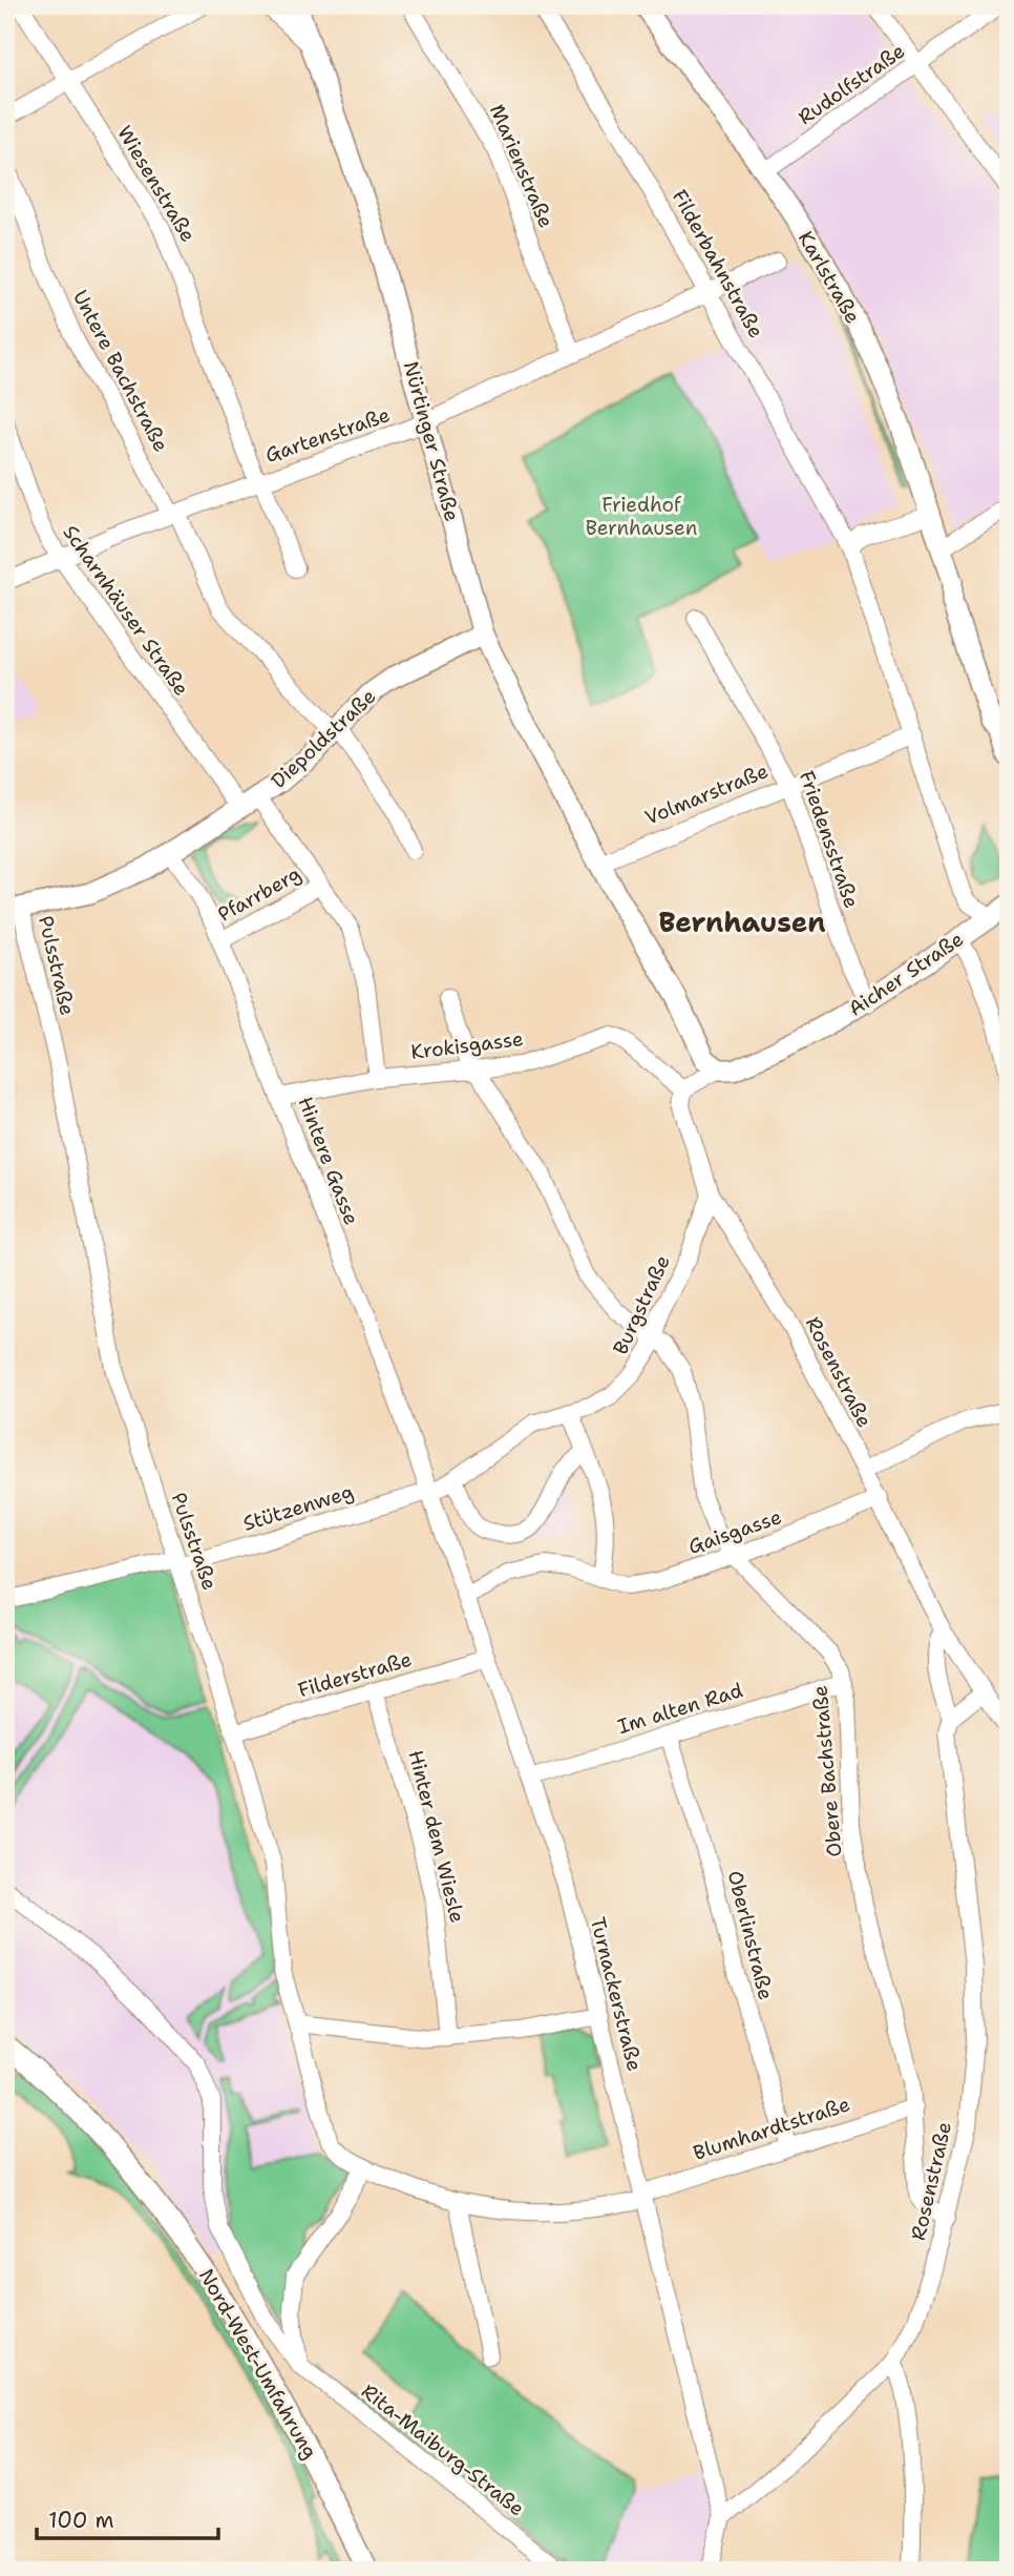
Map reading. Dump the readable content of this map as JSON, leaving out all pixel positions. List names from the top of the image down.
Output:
{
  "streets": {
    "main road": [
      "Karlstraße",
      "Nürtinger Straße",
      "Diepoldstraße",
      "Aicher Straße",
      "Nord-West-Umfahrung"
    ],
    "street": [
      "Rudolfstraße",
      "Marienstraße",
      "Wiesenstraße",
      "Filderbahnstraße",
      "Untere Bachstraße",
      "Gartenstraße",
      "Scharnhäuser Straße",
      "Volmarstraße",
      "Friedensstraße",
      "Pfarrberg",
      "Pulsstraße",
      "Krokisgasse",
      "Hintere Gasse",
      "Burgstraße",
      "Rosenstraße",
      "Stützenweg",
      "Gaisgasse",
      "Filderstraße",
      "Im alten Rad",
      "Obere Bachstraße",
      "Hinter dem Wiesle",
      "Oberlinstraße",
      "Turnackerstraße",
      "Blumhardtstraße",
      "Rita-Maiburg-Straße"
    ]
  },
  "crossings": [
    ["Rudolfstraße", "Karlstraße"],
    ["Marienstraße", "Gartenstraße"],
    ["Wiesenstraße", "Gartenstraße"],
    ["Filderbahnstraße", "Gartenstraße"],
    ["Filderbahnstraße", "Volmarstraße"],
    ["Filderbahnstraße", "Aicher Straße"],
    ["Untere Bachstraße", "Gartenstraße"],
    ["Untere Bachstraße", "Diepoldstraße"],
    ["Gartenstraße", "Nürtinger Straße"],
    ["Gartenstraße", "Scharnhäuser Straße"],
    ["Nürtinger Straße", "Diepoldstraße"],
    ["Nürtinger Straße", "Volmarstraße"],
    ["Nürtinger Straße", "Aicher Straße"],
    ["Scharnhäuser Straße", "Diepoldstraße"],
    ["Scharnhäuser Straße", "Pfarrberg"],
    ["Scharnhäuser Straße", "Krokisgasse"],
    ["Diepoldstraße", "Pulsstraße"],
    ["Diepoldstraße", "Hintere Gasse"],
    ["Volmarstraße", "Friedensstraße"],
    ["Friedensstraße", "Aicher Straße"],
    ["Pfarrberg", "Hintere Gasse"],
    ["Pulsstraße", "Stützenweg"],
    ["Pulsstraße", "Filderstraße"],
    ["Pulsstraße", "Blumhardtstraße"],
    ["Krokisgasse", "Hintere Gasse"],
    ["Krokisgasse", "Rosenstraße"],
    ["Krokisgasse", "Obere Bachstraße"],
    ["Hintere Gasse", "Burgstraße"],
    ["Hintere Gasse", "Stützenweg"],
    ["Hintere Gasse", "Turnackerstraße"],
    ["Burgstraße", "Rosenstraße"],
    ["Burgstraße", "Stützenweg"],
    ["Burgstraße", "Obere Bachstraße"],
    ["Burgstraße", "Turnackerstraße"],
    ["Rosenstraße", "Gaisgasse"],
    ["Rosenstraße", "Obere Bachstraße"],
    ["Rosenstraße", "Turnackerstraße"],
    ["Stützenweg", "Turnackerstraße"],
    ["Gaisgasse", "Obere Bachstraße"],
    ["Filderstraße", "Hinter dem Wiesle"],
    ["Filderstraße", "Turnackerstraße"],
    ["Im alten Rad", "Obere Bachstraße"],
    ["Im alten Rad", "Oberlinstraße"],
    ["Im alten Rad", "Turnackerstraße"],
    ["Obere Bachstraße", "Blumhardtstraße"],
    ["Oberlinstraße", "Blumhardtstraße"],
    ["Turnackerstraße", "Blumhardtstraße"]
  ],
  "districts": ["Bernhausen"],
  "parks": ["Friedhof Bernhausen"],
  "scale_bar": "100 m"
}
